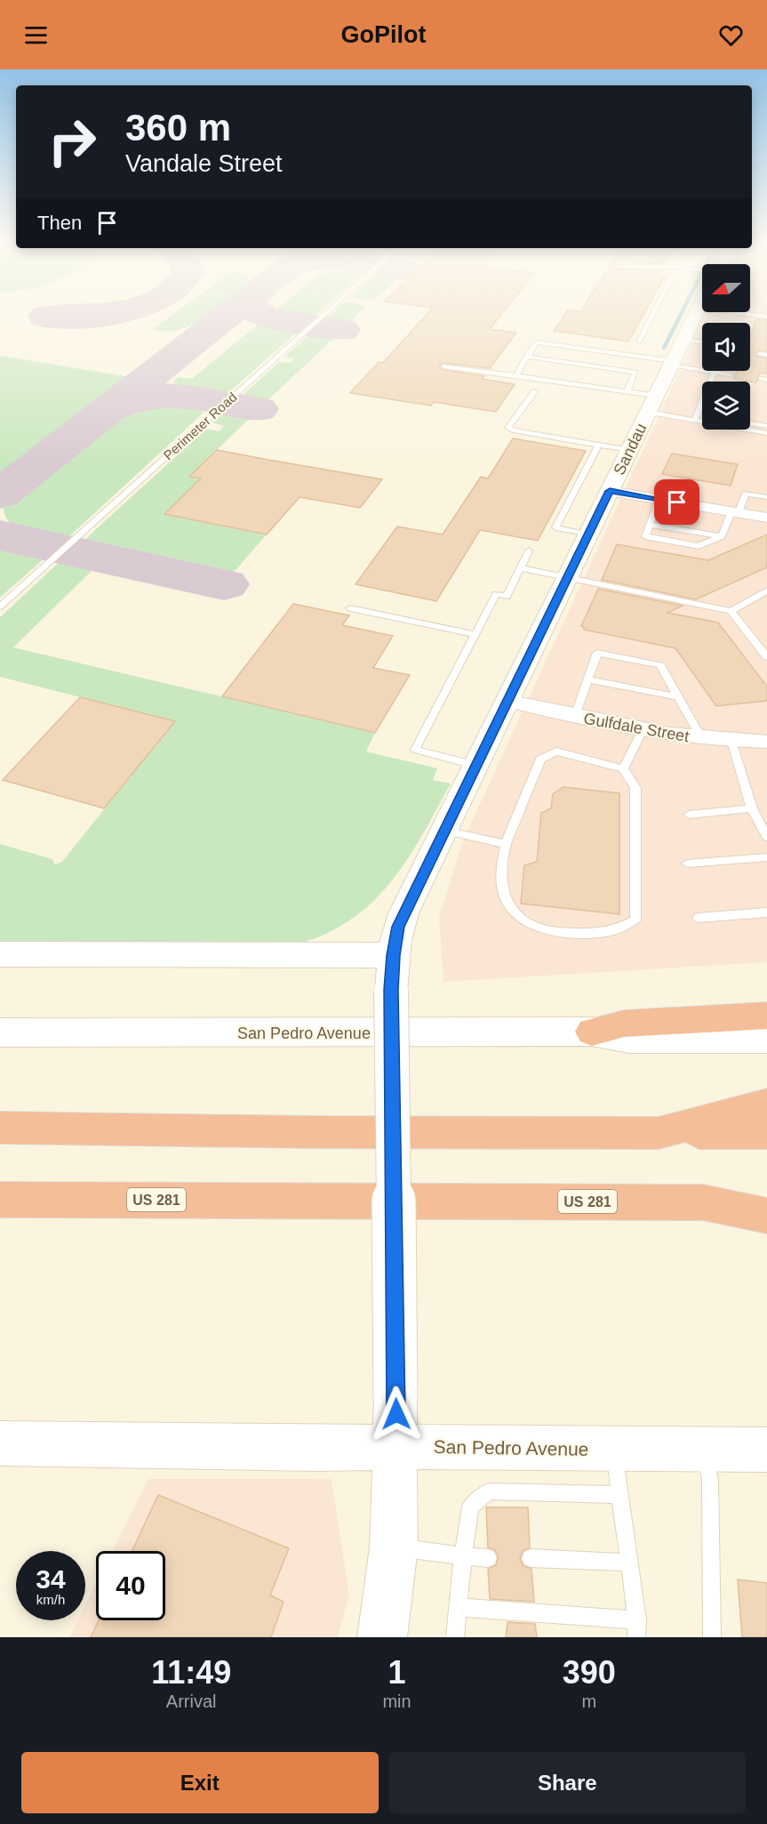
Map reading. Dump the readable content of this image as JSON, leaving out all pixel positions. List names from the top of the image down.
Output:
{
  "streets": {
    "highway": ["US 281"],
    "street": ["Sandau", "Gulfdale Street", "San Pedro Avenue"],
    "lane": ["Perimeter Road"]
  },
  "crossings": [
    ["Sandau", "Gulfdale Street"],
    ["Sandau", "San Pedro Avenue"]
  ],
  "north": "left",
  "page": {
    "header": "GoPilot",
    "turn": ["360 m", "Vandale Street"],
    "then": "Then",
    "speed": "34 km/h",
    "limit": "40",
    "eta": [
      "11:49",
      "Arrival",
      "1",
      "min",
      "390",
      "m"
    ],
    "buttons": ["Exit", "Share"]
  }
}
